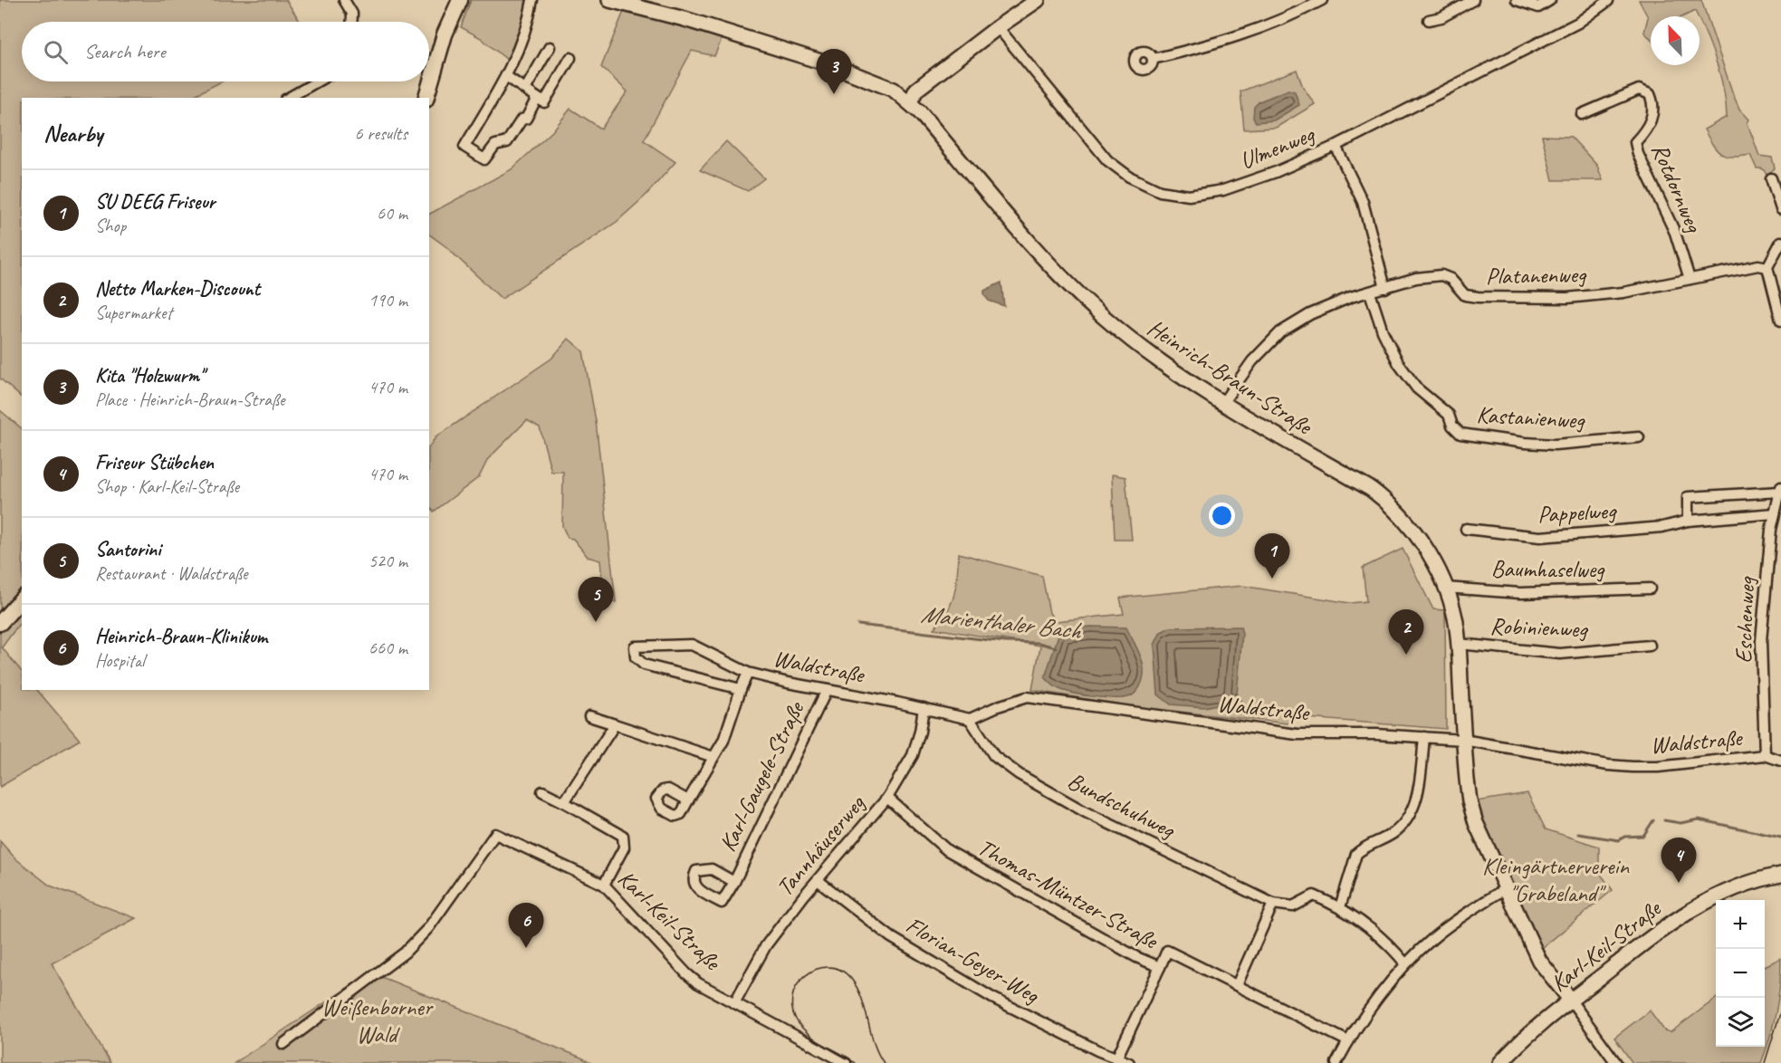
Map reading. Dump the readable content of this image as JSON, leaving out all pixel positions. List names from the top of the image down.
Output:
{
  "streets": {
    "street": [
      "Ulmenweg",
      "Rotdornweg",
      "Platanenweg",
      "Heinrich-Braun-Straße",
      "Kastanienweg",
      "Pappelweg",
      "Baumhaselweg",
      "Eschenweg",
      "Robinienweg",
      "Waldstraße",
      "Karl-Gaugele-Straße",
      "Bundschuhweg",
      "Tannhäuserweg",
      "Thomas-Müntzer-Straße",
      "Karl-Keil-Straße",
      "Florian-Geyer-Weg"
    ]
  },
  "crossings": [
    ["Rotdornweg", "Platanenweg"],
    ["Platanenweg", "Heinrich-Braun-Straße"],
    ["Platanenweg", "Kastanienweg"],
    ["Heinrich-Braun-Straße", "Baumhaselweg"],
    ["Heinrich-Braun-Straße", "Robinienweg"],
    ["Heinrich-Braun-Straße", "Waldstraße"],
    ["Heinrich-Braun-Straße", "Karl-Keil-Straße"],
    ["Pappelweg", "Eschenweg"],
    ["Eschenweg", "Waldstraße"],
    ["Waldstraße", "Karl-Gaugele-Straße"],
    ["Waldstraße", "Bundschuhweg"],
    ["Waldstraße", "Tannhäuserweg"],
    ["Tannhäuserweg", "Thomas-Müntzer-Straße"],
    ["Tannhäuserweg", "Karl-Keil-Straße"],
    ["Tannhäuserweg", "Florian-Geyer-Weg"]
  ],
  "water": ["Marienthaler Bach"],
  "parks": ["Kleingärtnerverein \"Grabeland\"", "Weißenborner Wald"],
  "north": "top left",
  "page": {
    "search": "Search here",
    "pins": [
      "3",
      "1",
      "5",
      "2",
      "4",
      "6"
    ],
    "heading": ["Nearby", "6 results"],
    "list": [
      {
        "mark": "1",
        "name": "SU DEEG Friseur",
        "note": "Shop",
        "value": "60 m"
      },
      {
        "mark": "2",
        "name": "Netto Marken-Discount",
        "note": "Supermarket",
        "value": "190 m"
      },
      {
        "mark": "3",
        "name": "Kita \"Holzwurm\"",
        "note": "Place · Heinrich-Braun-Straße",
        "value": "470 m"
      },
      {
        "mark": "4",
        "name": "Friseur Stübchen",
        "note": "Shop · Karl-Keil-Straße",
        "value": "470 m"
      },
      {
        "mark": "5",
        "name": "Santorini",
        "note": "Restaurant · Waldstraße",
        "value": "520 m"
      },
      {
        "mark": "6",
        "name": "Heinrich-Braun-Klinikum",
        "note": "Hospital",
        "value": "660 m"
      }
    ],
    "map_buttons": ["+", "−"]
  }
}
